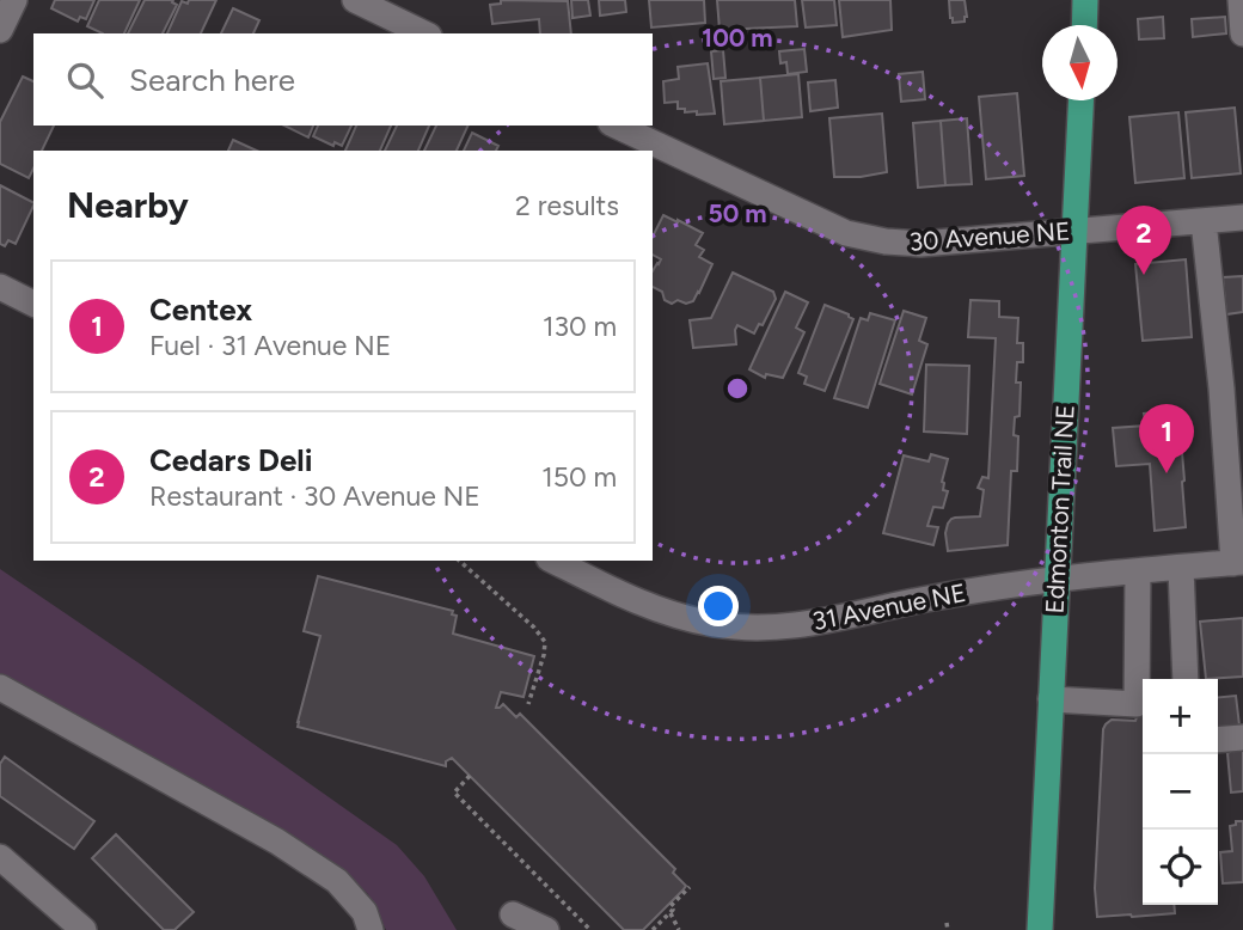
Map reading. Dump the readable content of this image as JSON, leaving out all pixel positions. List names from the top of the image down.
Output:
{
  "streets": {
    "main road": ["Edmonton Trail NE"],
    "street": ["30 Avenue NE", "31 Avenue NE"]
  },
  "crossings": [
    ["30 Avenue NE", "Edmonton Trail NE"],
    ["Edmonton Trail NE", "31 Avenue NE"]
  ],
  "north": "bottom",
  "page": {
    "search": "Search here",
    "heading": ["Nearby", "2 results"],
    "pins": ["2", "1"],
    "list": [
      {
        "mark": "1",
        "name": "Centex",
        "note": "Fuel · 31 Avenue NE",
        "value": "130 m"
      },
      {
        "mark": "2",
        "name": "Cedars Deli",
        "note": "Restaurant · 30 Avenue NE",
        "value": "150 m"
      }
    ],
    "map_buttons": ["+", "−"]
  },
  "rings": ["100 m", "50 m"]
}
